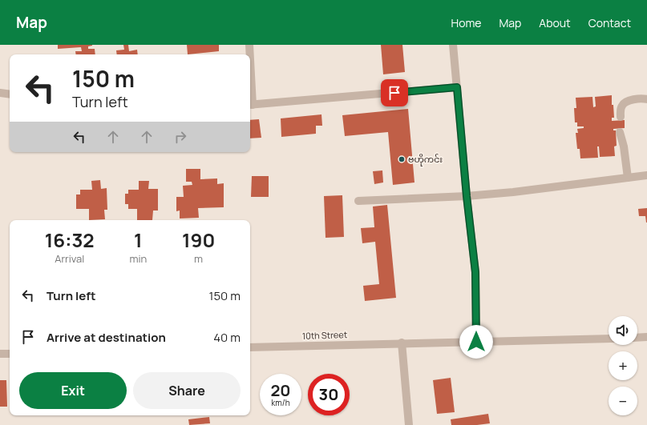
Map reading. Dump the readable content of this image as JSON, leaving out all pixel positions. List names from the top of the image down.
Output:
{
  "streets": {
    "street": ["10th Street"]
  },
  "places": ["ဗဟိုကင်း"],
  "page": {
    "header": "Map",
    "nav": [
      "Home",
      "Map",
      "About",
      "Contact"
    ],
    "turn": ["150 m", "Turn left"],
    "eta": [
      "16:32",
      "Arrival",
      "1",
      "min",
      "190",
      "m"
    ],
    "list": [
      {
        "name": "Turn left",
        "value": "150 m"
      },
      {
        "name": "Arrive at destination",
        "value": "40 m"
      }
    ],
    "map_buttons": ["+", "−"],
    "buttons": ["Exit", "Share"],
    "speed": "20 km/h",
    "limit": "30"
  }
}
